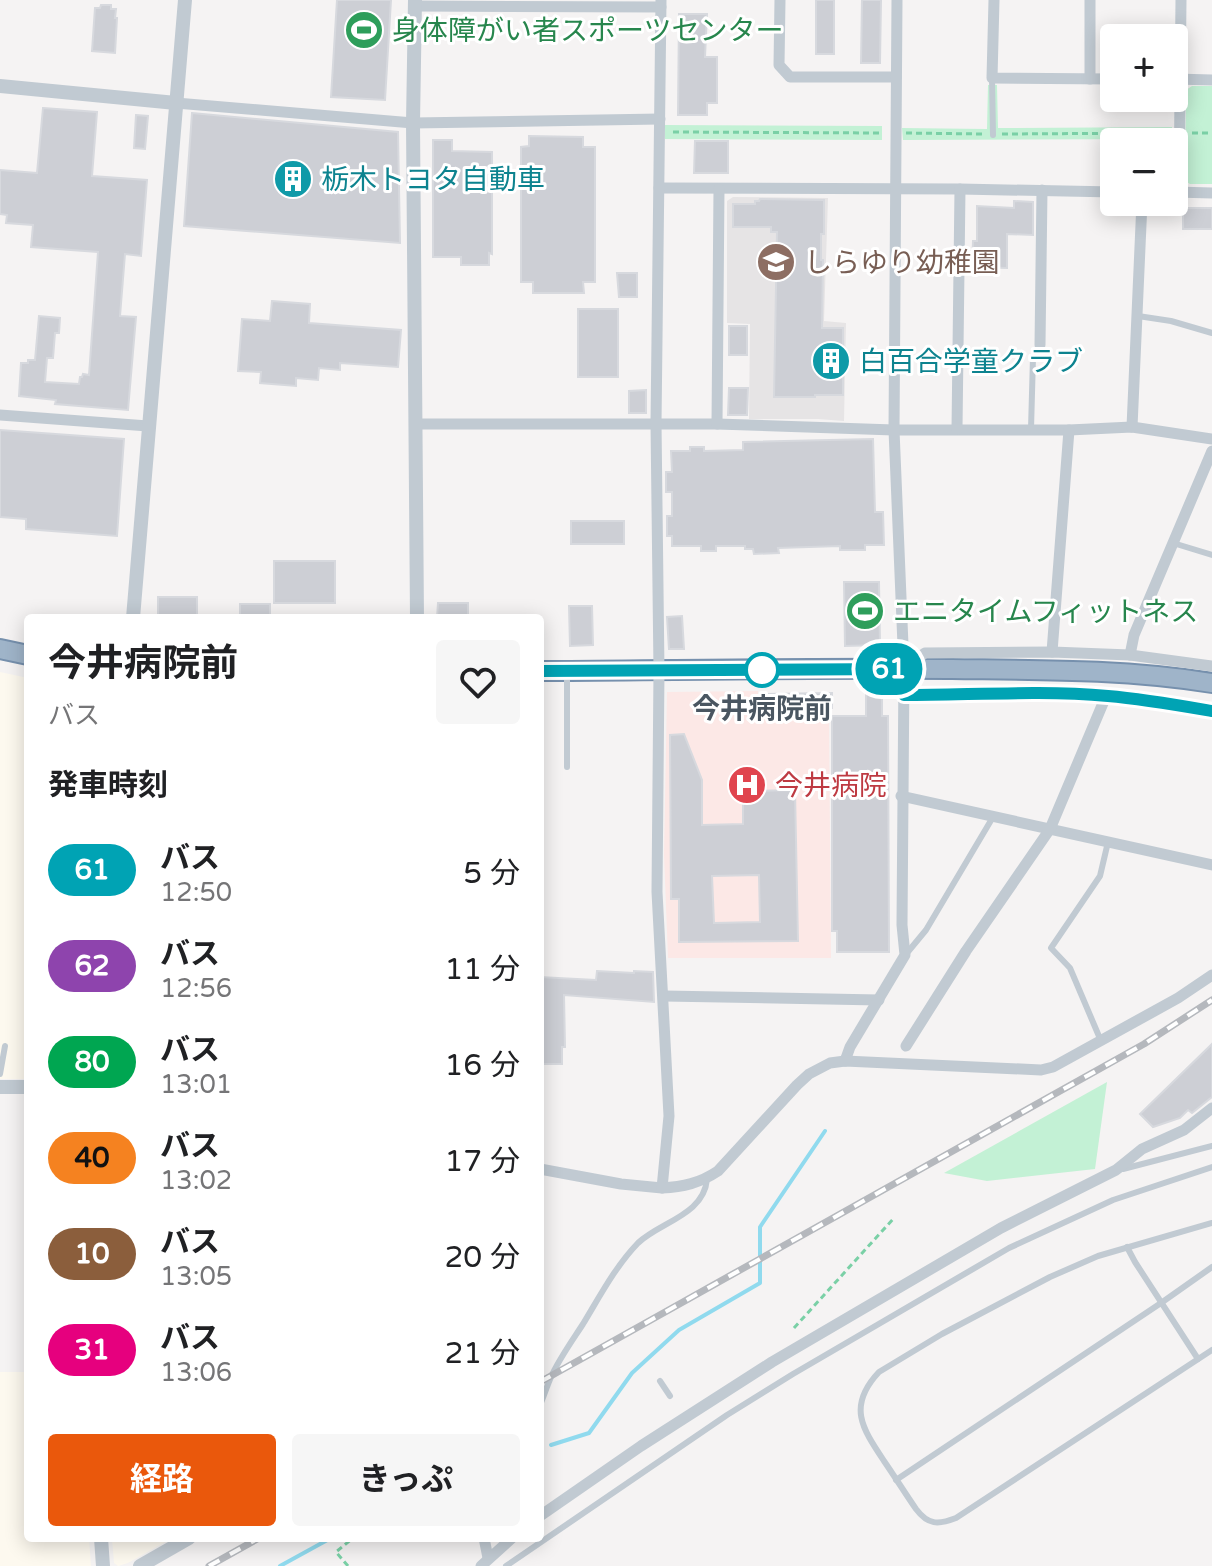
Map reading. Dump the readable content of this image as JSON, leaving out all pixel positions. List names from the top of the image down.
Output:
{
  "places": {
    "sports": ["身体障がい者スポーツセンター", "エニタイムフィットネス"],
    "building": ["栃木トヨタ自動車", "白百合学童クラブ"],
    "school or university": ["しらゆり幼稚園"],
    "other": ["今井病院前"],
    "hospital": ["今井病院"]
  },
  "lines": ["bus line 61"],
  "page": {
    "on_map": "61",
    "map_buttons": ["+", "−"],
    "heading": [
      ["今井病院前", "バス"],
      "発車時刻"
    ],
    "list": [
      {
        "mark": "61",
        "name": "バス",
        "note": "12:50",
        "value": "5 分"
      },
      {
        "mark": "62",
        "name": "バス",
        "note": "12:56",
        "value": "11 分"
      },
      {
        "mark": "80",
        "name": "バス",
        "note": "13:01",
        "value": "16 分"
      },
      {
        "mark": "40",
        "name": "バス",
        "note": "13:02",
        "value": "17 分"
      },
      {
        "mark": "10",
        "name": "バス",
        "note": "13:05",
        "value": "20 分"
      },
      {
        "mark": "31",
        "name": "バス",
        "note": "13:06",
        "value": "21 分"
      }
    ],
    "buttons": ["経路", "きっぷ"]
  }
}
